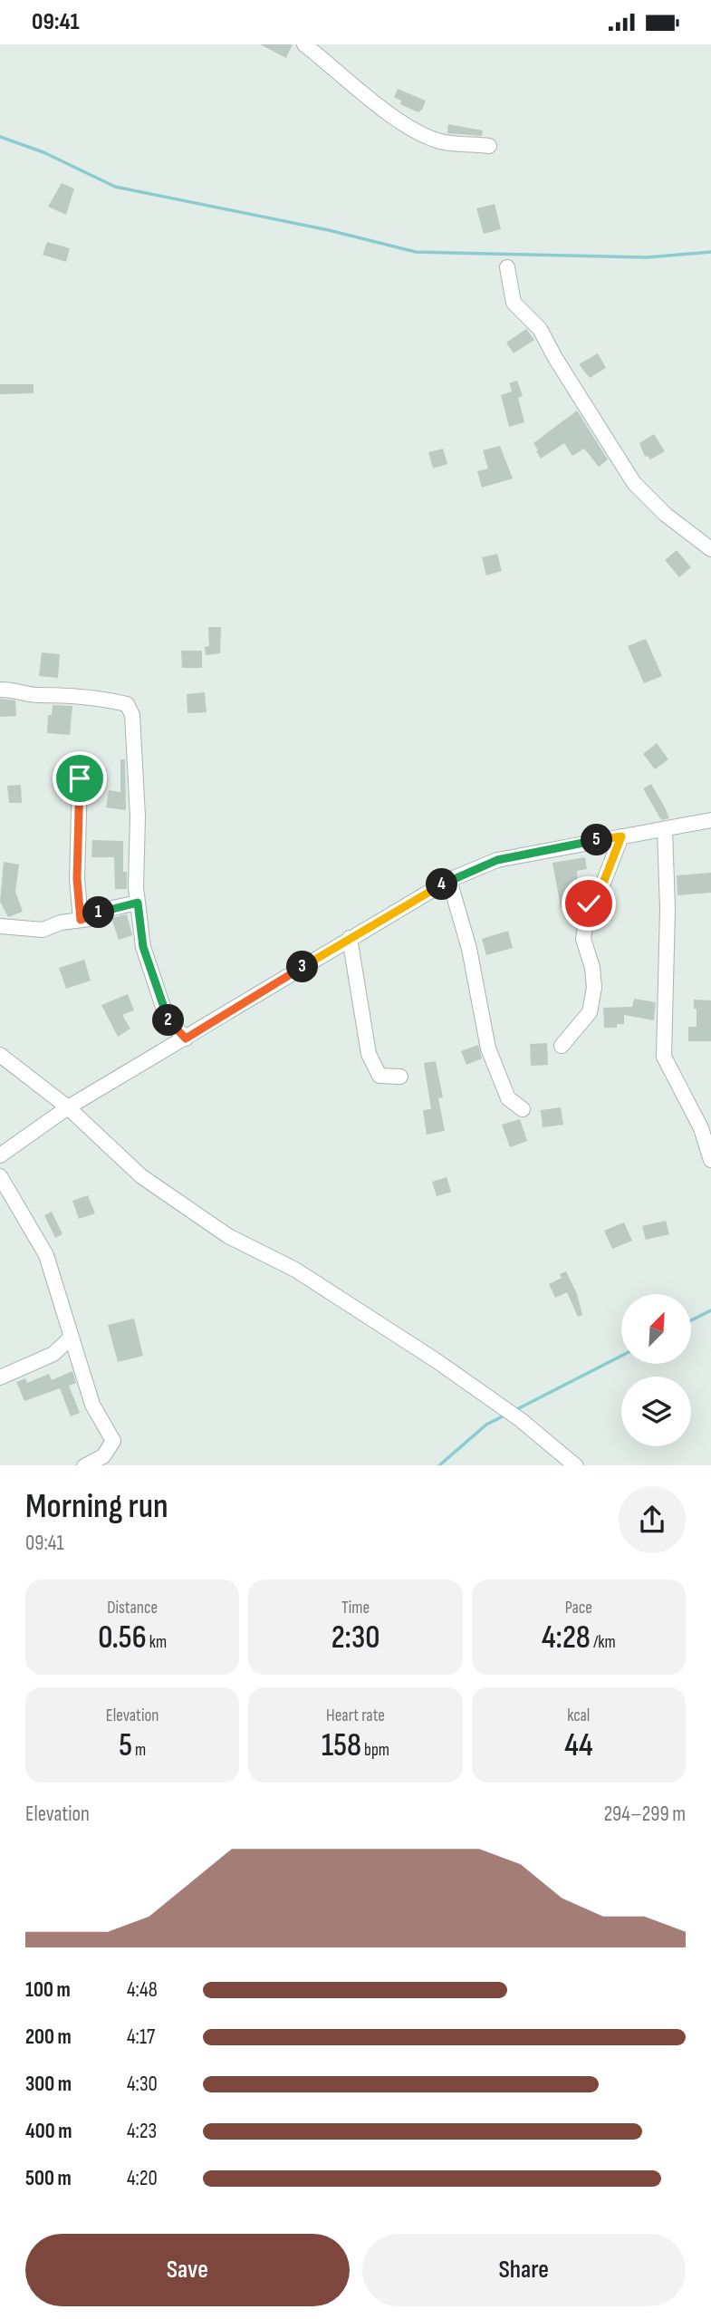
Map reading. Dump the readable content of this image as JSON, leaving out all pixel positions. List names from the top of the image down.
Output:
{
  "north": "top right",
  "page": {
    "status": "09:41",
    "pins": [
      "5",
      "4",
      "1",
      "3",
      "2"
    ],
    "heading": ["Morning run", "09:41"],
    "stats": [
      ["Distance", "0.56 km"],
      ["Time", "2:30"],
      ["Pace", "4:28 /km"],
      ["Elevation", "5 m"],
      ["Heart rate", "158 bpm"],
      ["kcal", "44"]
    ],
    "chart": ["Elevation", "294–299 m"],
    "list": [
      {
        "name": "100 m",
        "note": "4:48"
      },
      {
        "name": "200 m",
        "note": "4:17"
      },
      {
        "name": "300 m",
        "note": "4:30"
      },
      {
        "name": "400 m",
        "note": "4:23"
      },
      {
        "name": "500 m",
        "note": "4:20"
      }
    ],
    "buttons": ["Save", "Share"]
  }
}
